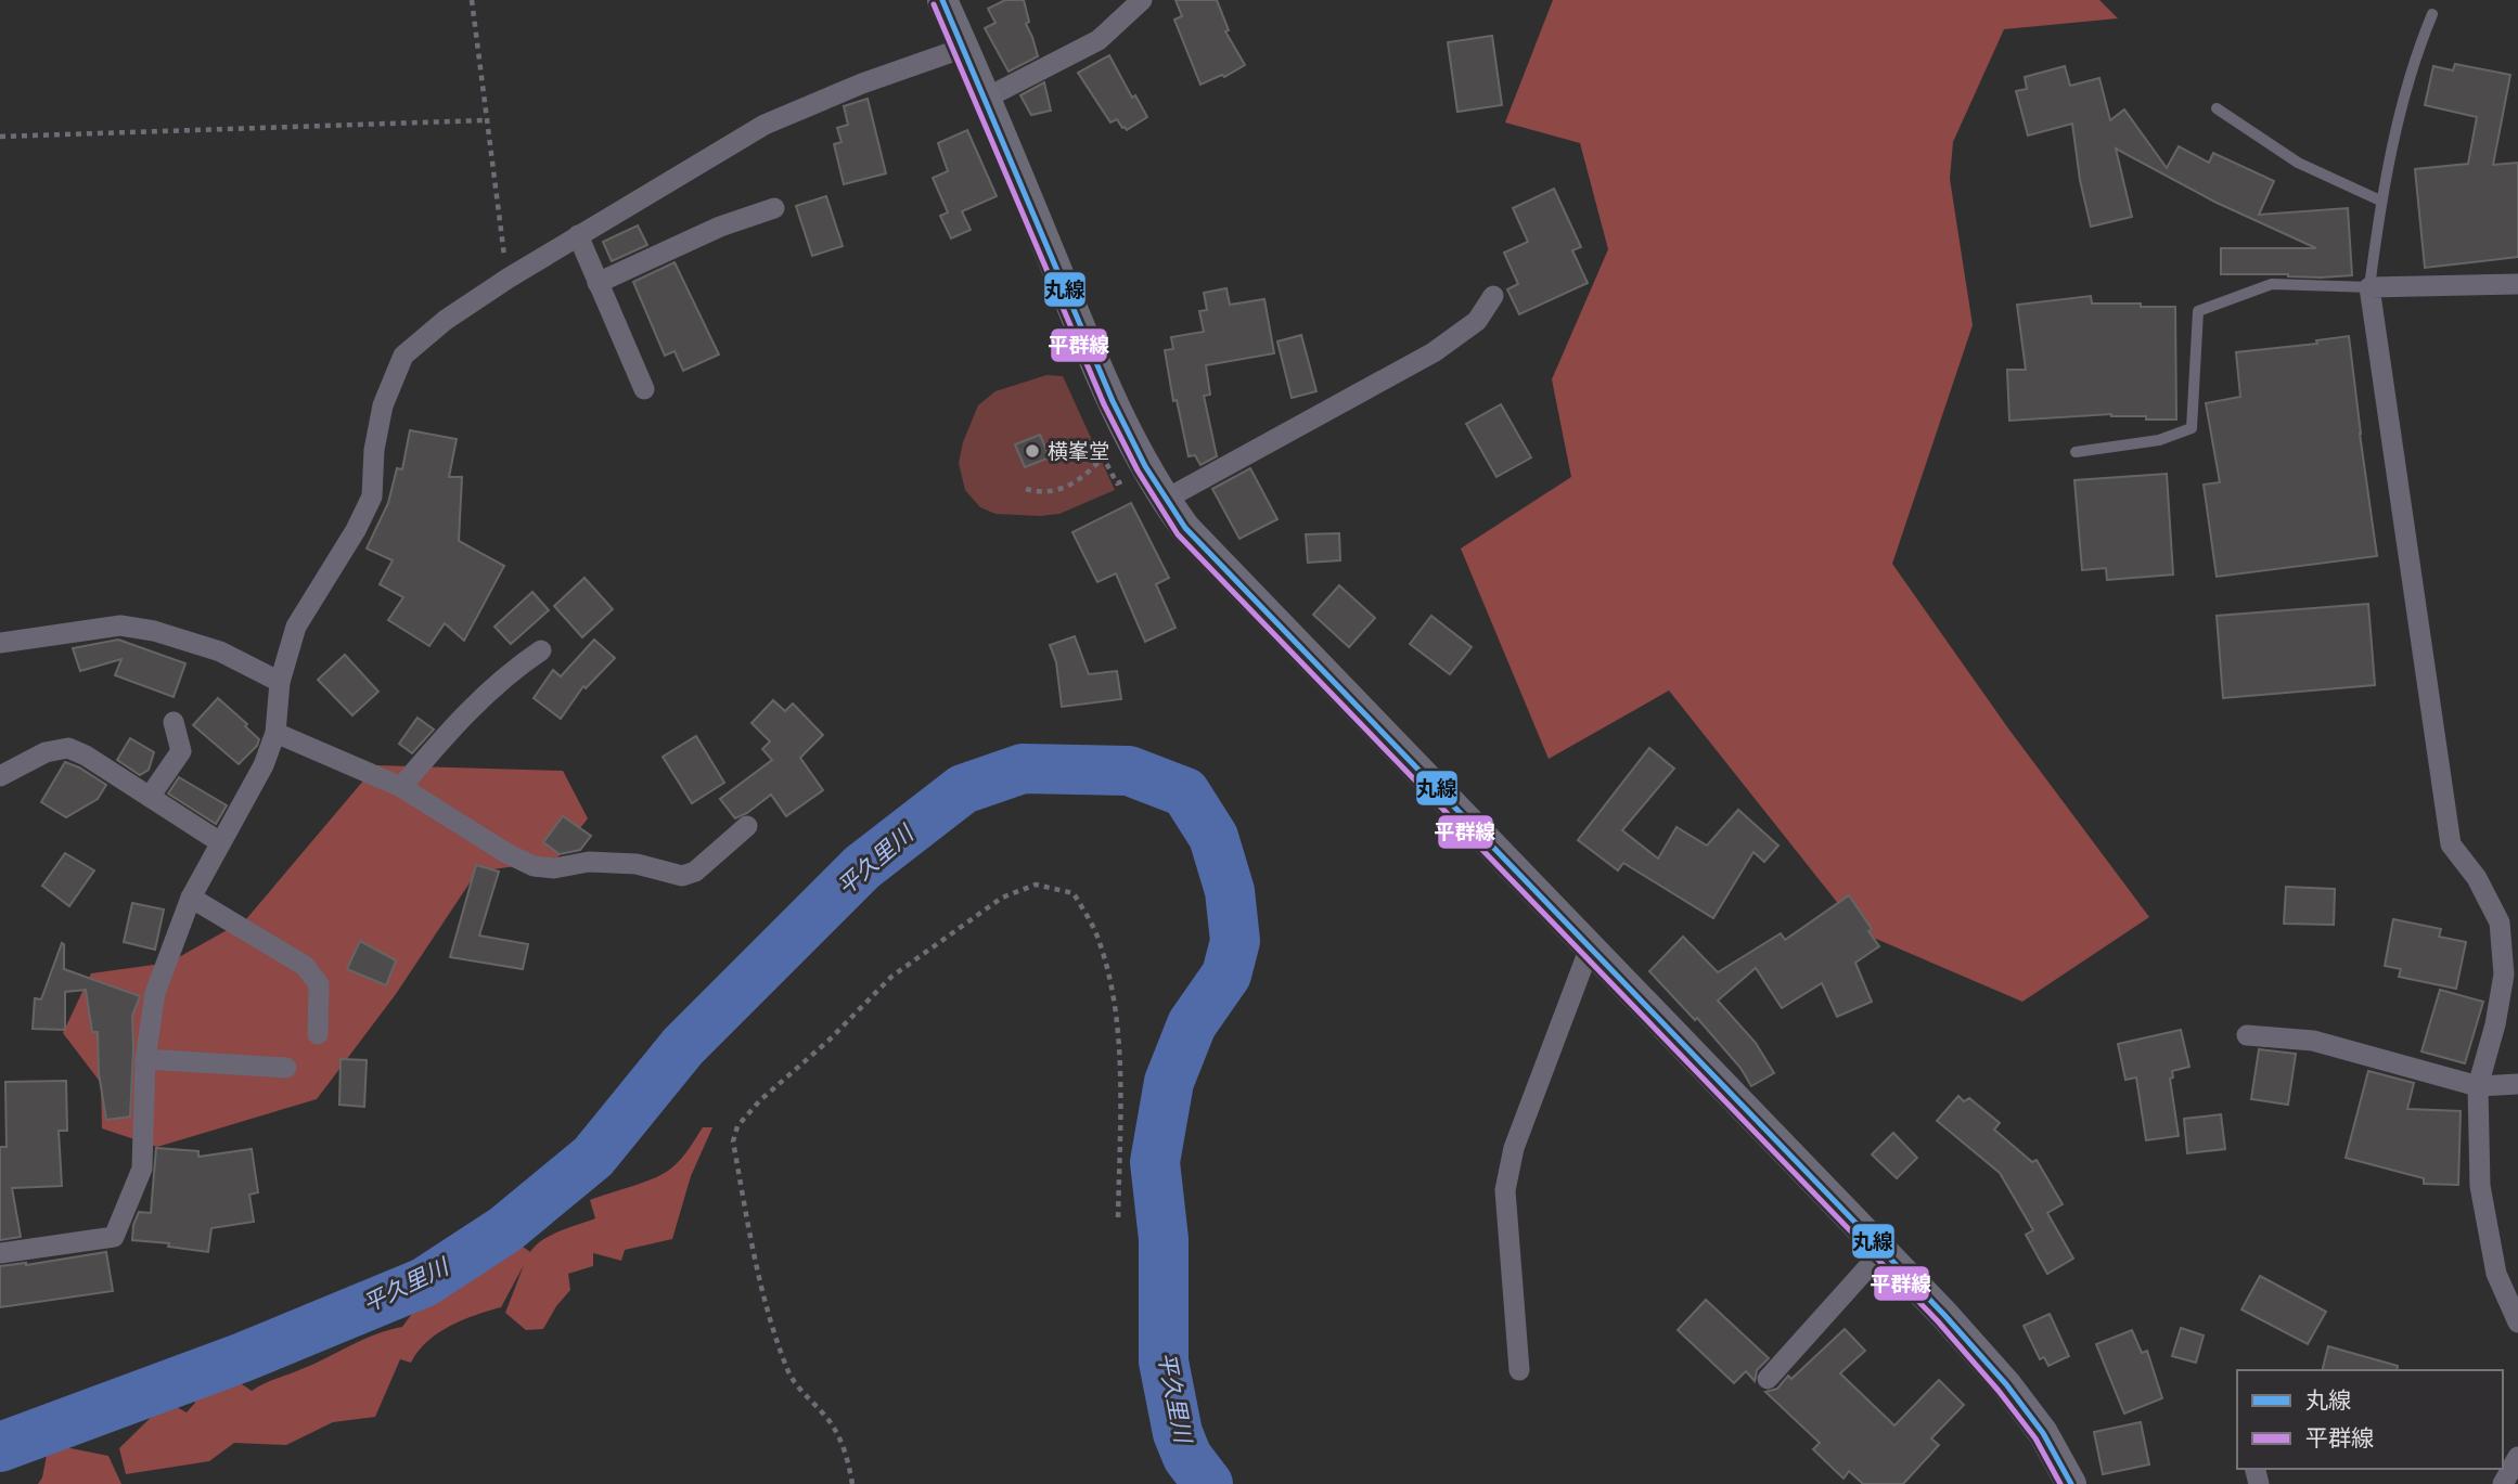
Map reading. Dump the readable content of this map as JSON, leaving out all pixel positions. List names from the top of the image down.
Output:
{
  "water": ["平久里川"],
  "places": ["横峯堂"],
  "lines": ["transit line 丸線", "transit line 平群線"],
  "legend": ["丸線", "平群線"]
}
